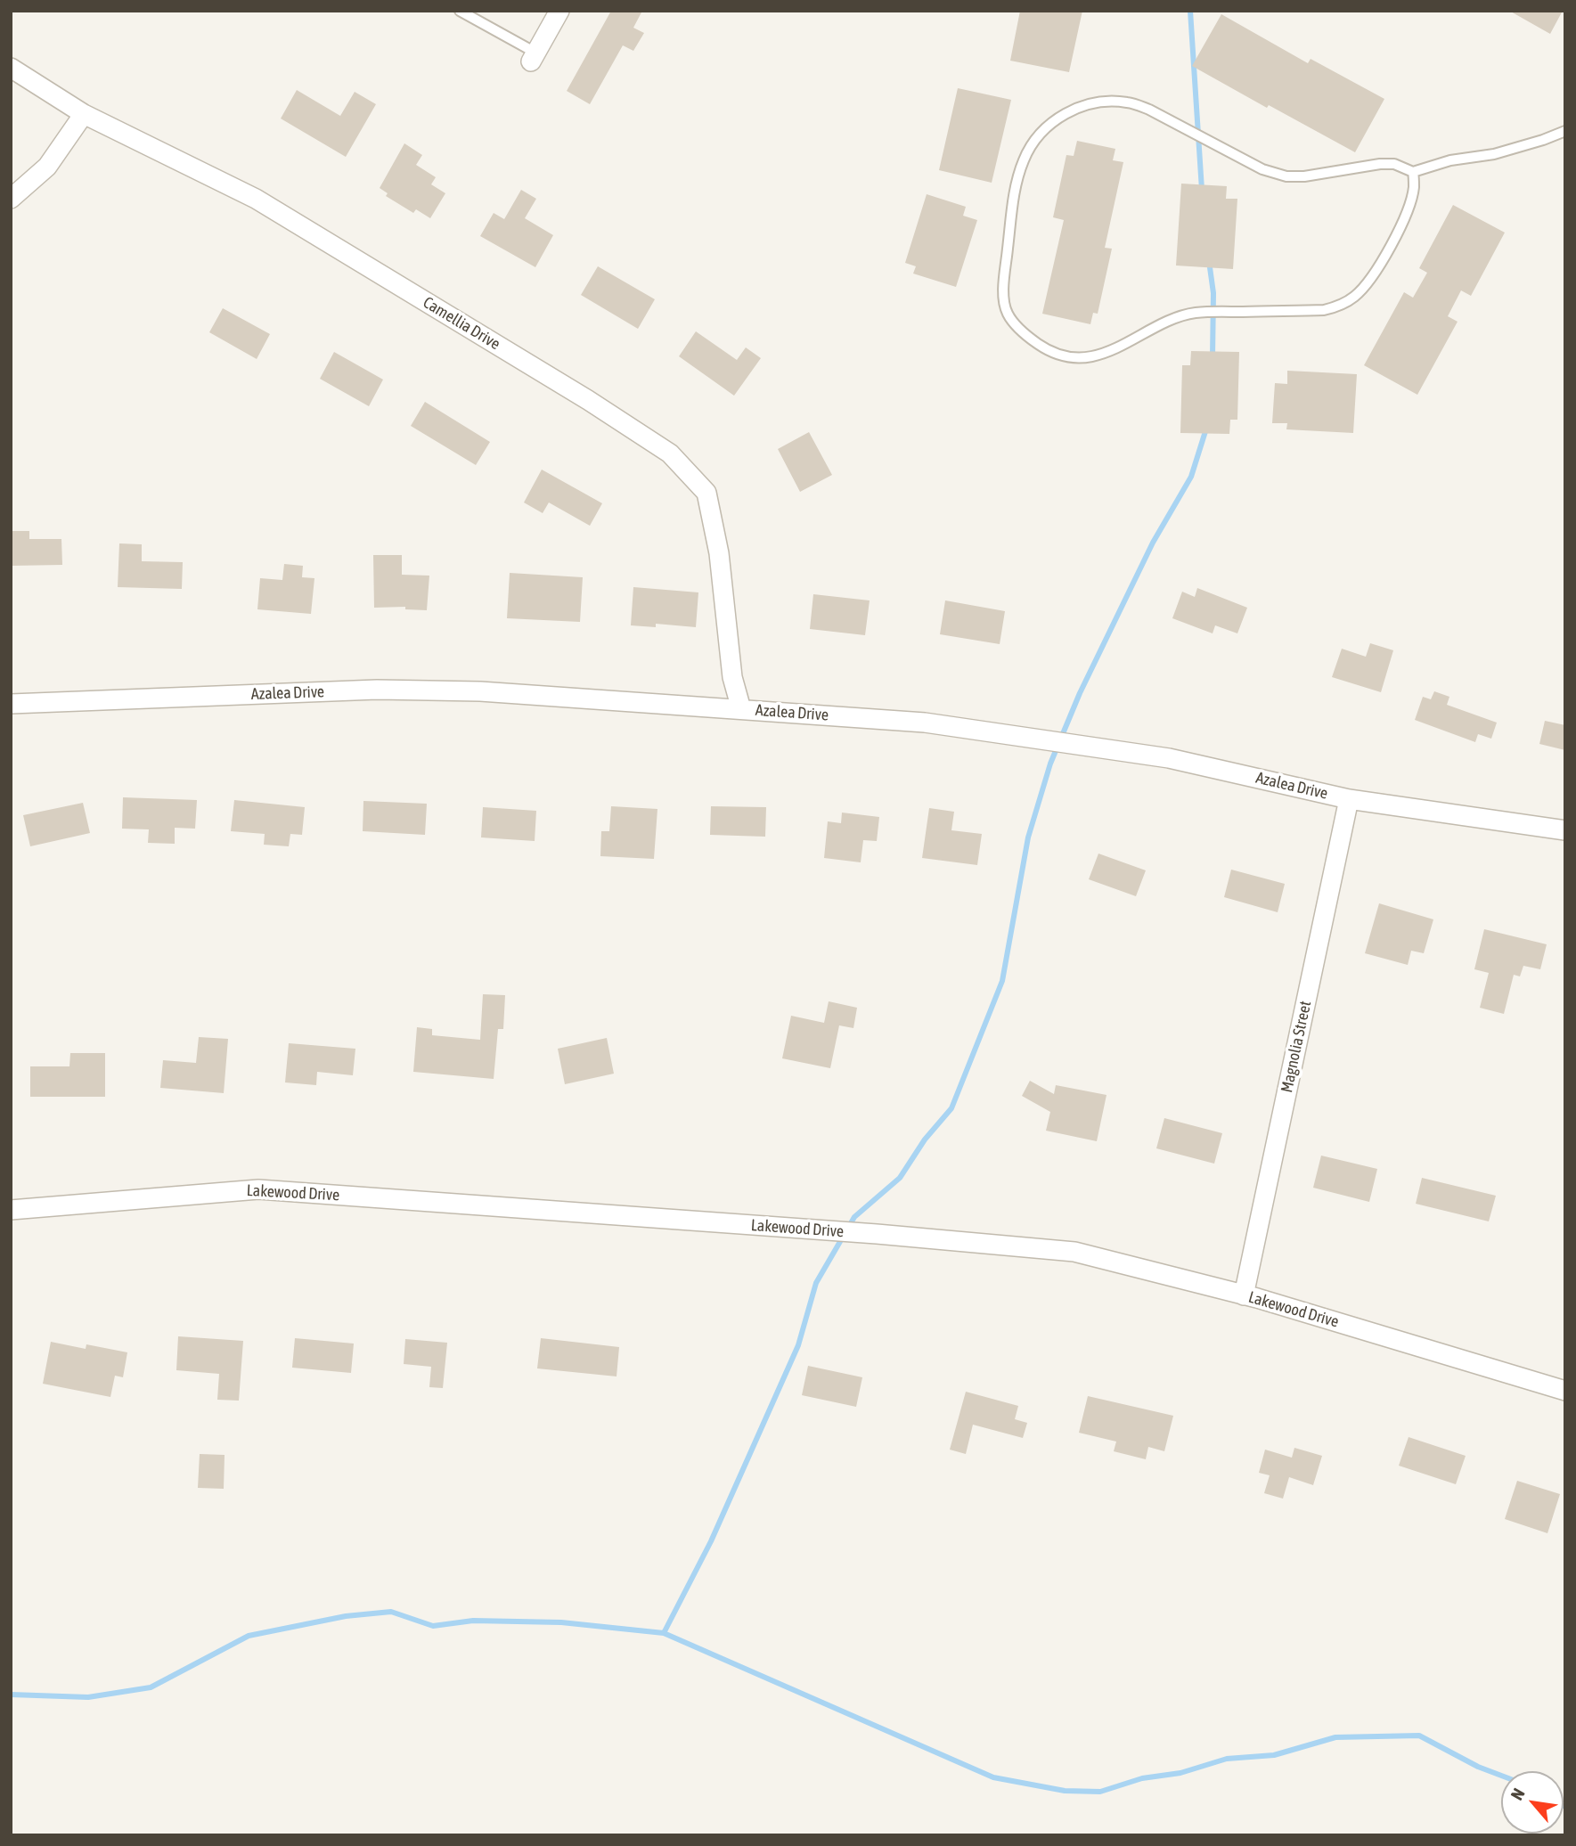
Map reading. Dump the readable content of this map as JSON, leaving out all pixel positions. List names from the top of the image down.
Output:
{
  "streets": {
    "street": [
      "Camellia Drive",
      "Azalea Drive",
      "Magnolia Street",
      "Lakewood Drive"
    ]
  },
  "crossings": [
    ["Camellia Drive", "Azalea Drive"],
    ["Azalea Drive", "Magnolia Street"],
    ["Magnolia Street", "Lakewood Drive"]
  ],
  "north": "top left"
}
